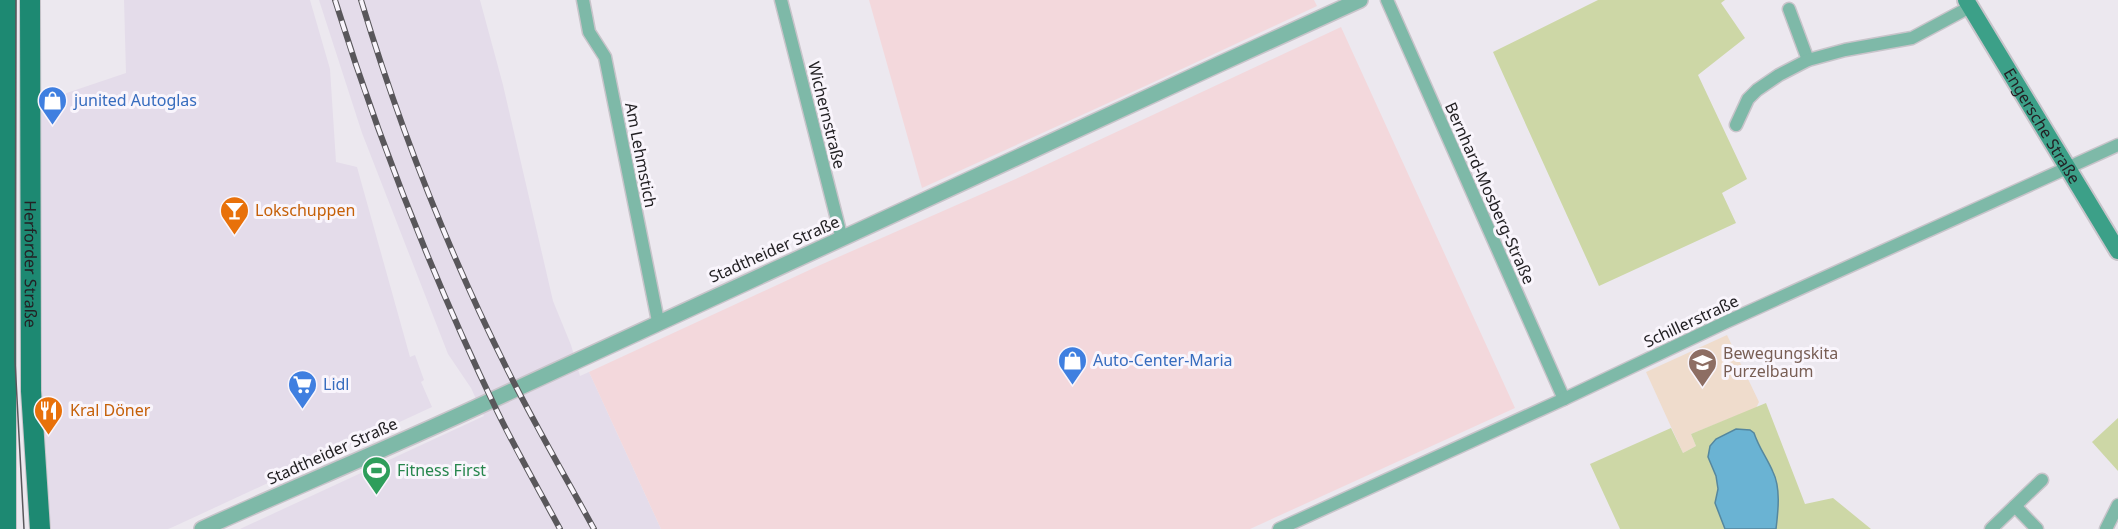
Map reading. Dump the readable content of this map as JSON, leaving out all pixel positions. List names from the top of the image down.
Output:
{
  "streets": {
    "main road": ["Engersche Straße", "Herforder Straße"],
    "street": [
      "Wichernstraße",
      "Am Lehmstich",
      "Bernhard-Mosberg-Straße",
      "Stadtheider Straße",
      "Schillerstraße"
    ]
  },
  "crossings": [
    ["Wichernstraße", "Stadtheider Straße"],
    ["Engersche Straße", "Schillerstraße"],
    ["Am Lehmstich", "Stadtheider Straße"],
    ["Bernhard-Mosberg-Straße", "Schillerstraße"]
  ],
  "places": {
    "shop": ["junited Autoglas", "Auto-Center-Maria"],
    "bar": ["Lokschuppen"],
    "school or university": ["Bewegungskita Purzelbaum"],
    "supermarket": ["Lidl"],
    "restaurant": ["Kral Döner"],
    "sports": ["Fitness First"]
  }
}
